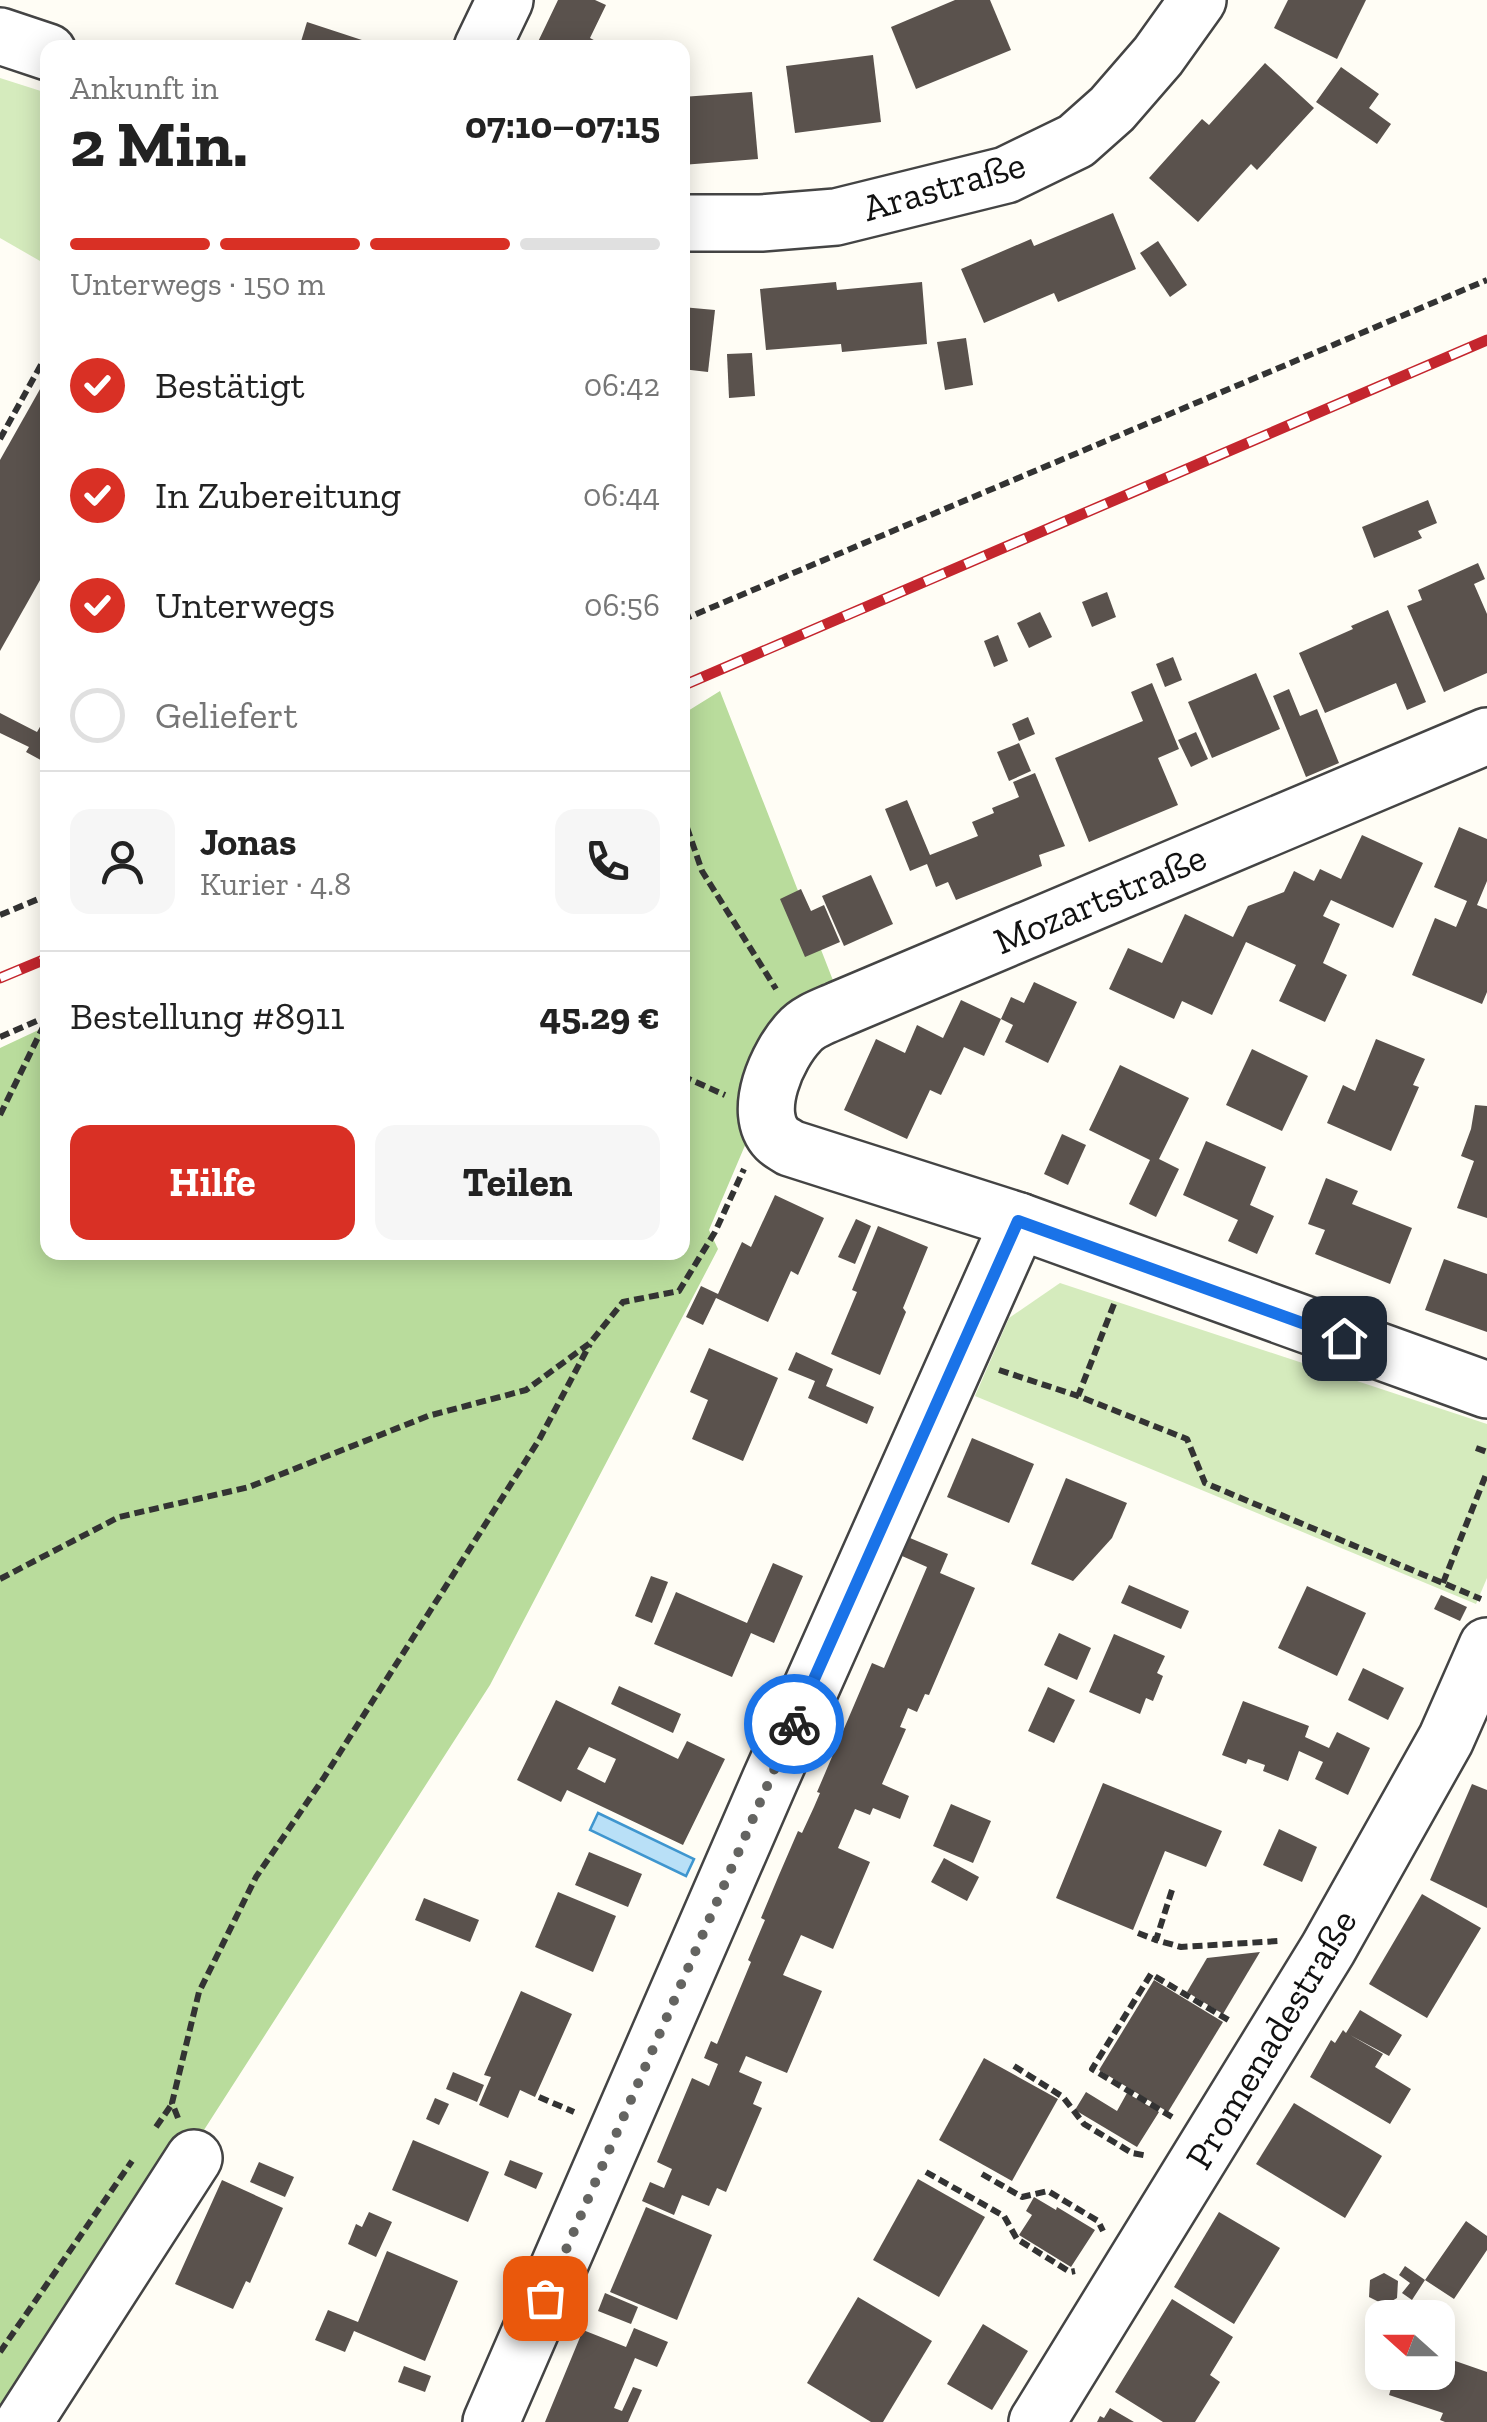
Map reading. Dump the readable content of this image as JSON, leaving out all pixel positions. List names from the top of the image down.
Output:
{
  "streets": {
    "street": ["Arastraße", "Mozartstraße", "Promenadestraße"]
  },
  "north": "left",
  "page": {
    "heading": ["2 Min.", "Ankunft in", "07:10–07:15"],
    "panel": [
      "Jonas",
      "Kurier · 4.8",
      "Bestellung #8911",
      "45.29 €"
    ],
    "bar": "Unterwegs · 150 m",
    "list": [
      ["Bestätigt", "06:42"],
      ["In Zubereitung", "06:44"],
      ["Unterwegs", "06:56"],
      "Geliefert"
    ],
    "buttons": ["Hilfe", "Teilen"]
  }
}
